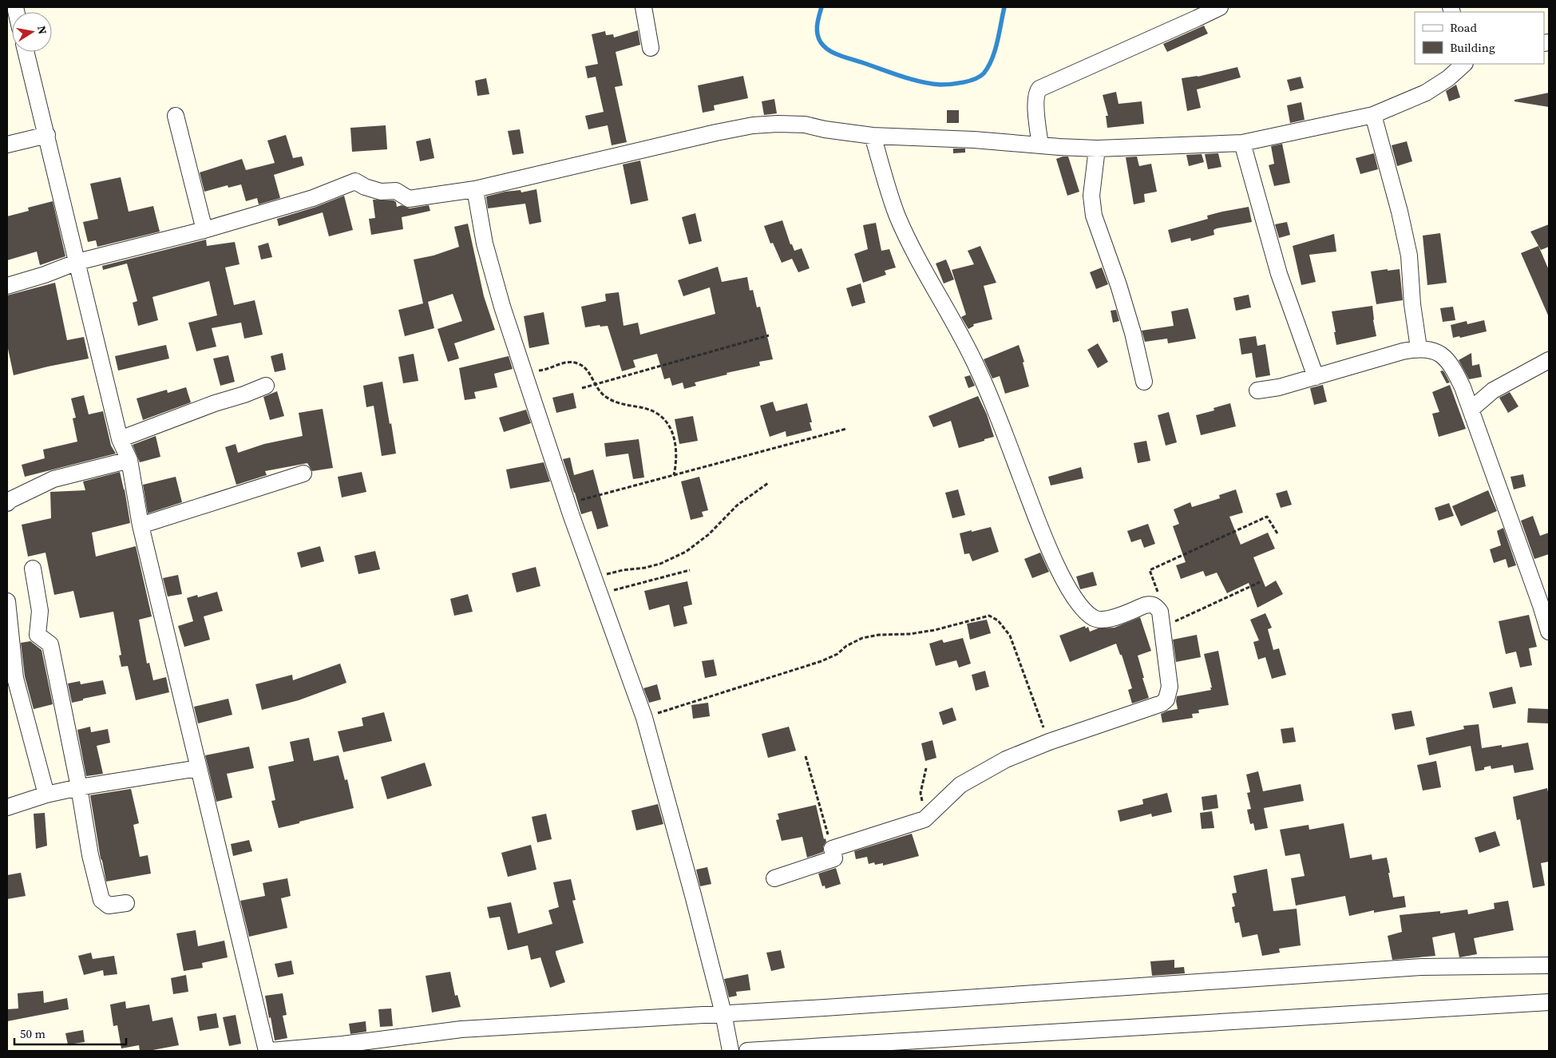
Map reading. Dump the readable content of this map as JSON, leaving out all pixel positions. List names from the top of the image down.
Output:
{
  "legend": ["Road", "Building"],
  "scale_bar": "50 m",
  "north": "right"
}
